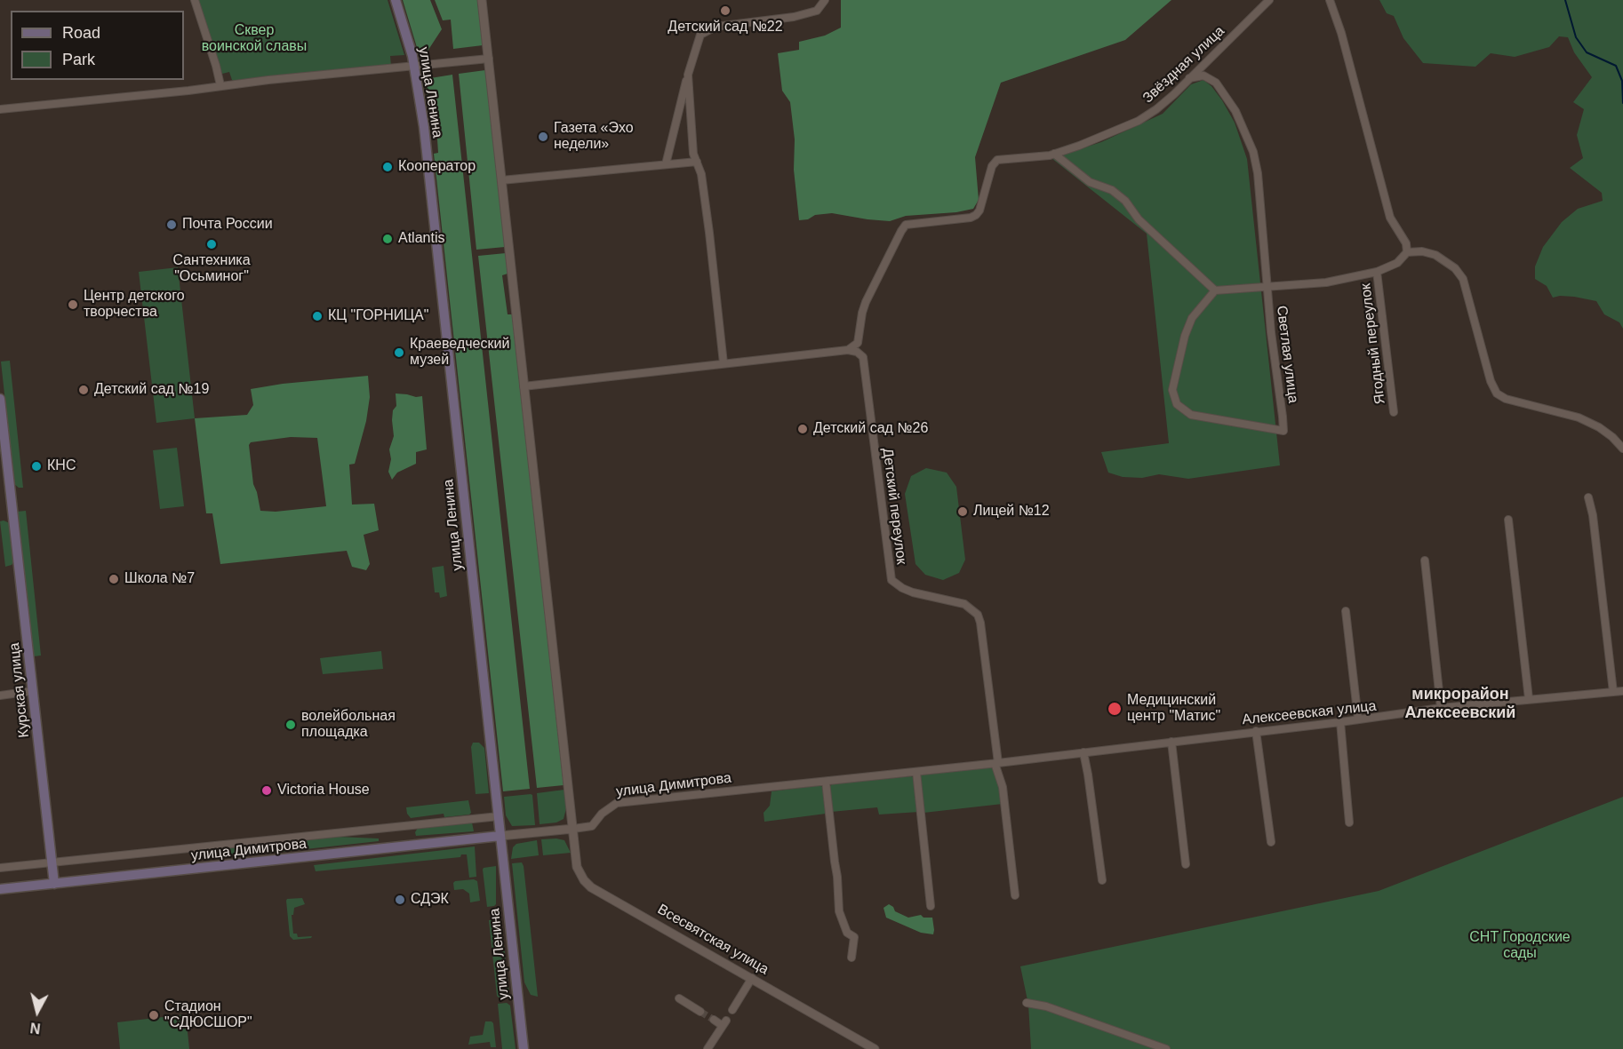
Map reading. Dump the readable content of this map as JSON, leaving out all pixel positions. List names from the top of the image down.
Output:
{
  "streets": {
    "main road": ["улица Ленина", "Курская улица", "улица Димитрова"],
    "street": [
      "Звёздная улица",
      "Ягодный переулок",
      "Светлая улица",
      "Детский переулок",
      "Алексеевская улица",
      "Всесвятская улица"
    ]
  },
  "crossings": [
    ["Звёздная улица", "Светлая улица"],
    ["Звёздная улица", "Детский переулок"],
    ["улица Ленина", "улица Димитрова"],
    ["Детский переулок", "Алексеевская улица"],
    ["Курская улица", "улица Димитрова"],
    ["улица Димитрова", "Всесвятская улица"]
  ],
  "districts": ["микрорайон Алексеевский"],
  "parks": ["Сквер воинской славы", "СНТ Городские сады"],
  "places": [
    "Детский сад №22",
    "Газета «Эхо недели»",
    "Кооператор",
    "Почта России",
    "Atlantis",
    "Сантехника \"Осьминог\"",
    "Центр детского творчества",
    "КЦ \"ГОРНИЦА\"",
    "Краеведческий музей",
    "Детский сад №19",
    "Детский сад №26",
    "КНС",
    "Лицей №12",
    "Школа №7",
    "Медицинский центр \"Матис\"",
    "волейбольная площадка",
    "Victoria House",
    "СДЭК",
    "Стадион \"СДЮСШОР\""
  ],
  "legend": ["Road", "Park"],
  "north": "bottom"
}
